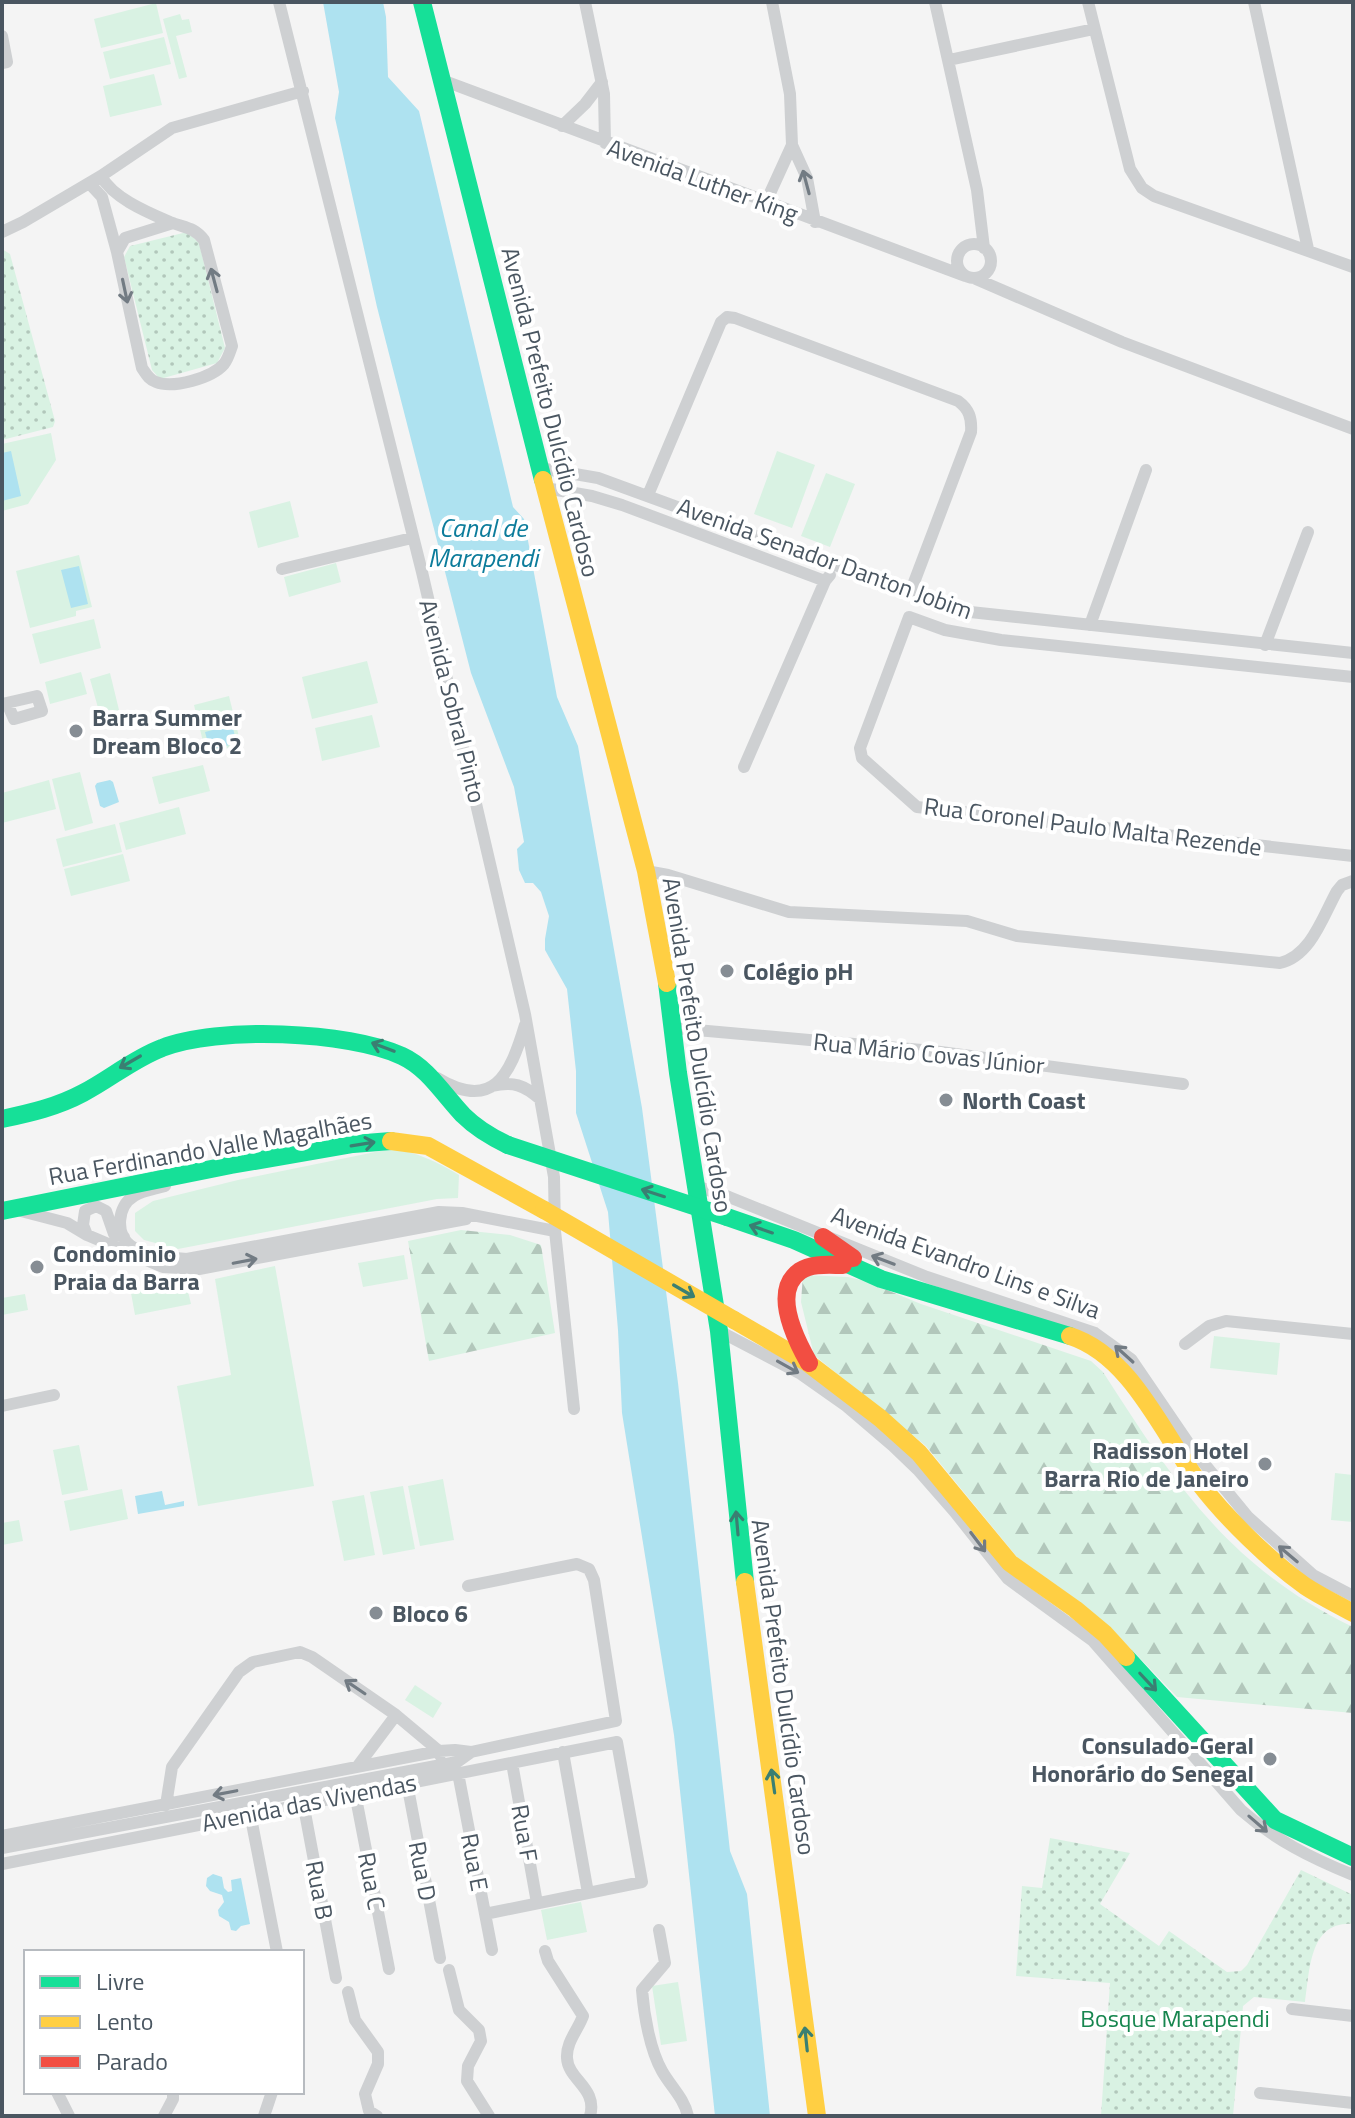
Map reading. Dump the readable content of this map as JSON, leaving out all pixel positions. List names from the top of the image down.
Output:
{
  "streets": {
    "street": [
      "Avenida Luther King",
      "Avenida Prefeito Dulcídio Cardoso",
      "Avenida Senador Danton Jobim",
      "Avenida Sobral Pinto",
      "Rua Coronel Paulo Malta Rezende",
      "Rua Mário Covas Júnior",
      "Rua Ferdinando Valle Magalhães",
      "Avenida Evandro Lins e Silva",
      "Avenida das Vivendas",
      "Rua F",
      "Rua E",
      "Rua D",
      "Rua C",
      "Rua B"
    ]
  },
  "crossings": [
    ["Avenida Luther King", "Avenida Prefeito Dulcídio Cardoso"],
    ["Avenida Prefeito Dulcídio Cardoso", "Avenida Senador Danton Jobim"],
    ["Avenida Prefeito Dulcídio Cardoso", "Rua Mário Covas Júnior"],
    ["Avenida Prefeito Dulcídio Cardoso", "Rua Ferdinando Valle Magalhães"],
    ["Avenida Prefeito Dulcídio Cardoso", "Avenida Evandro Lins e Silva"],
    ["Avenida Senador Danton Jobim", "Rua Coronel Paulo Malta Rezende"],
    ["Avenida das Vivendas", "Rua F"],
    ["Avenida das Vivendas", "Rua E"],
    ["Avenida das Vivendas", "Rua D"],
    ["Avenida das Vivendas", "Rua C"],
    ["Avenida das Vivendas", "Rua B"]
  ],
  "one_way": ["Avenida Prefeito Dulcídio Cardoso"],
  "water": ["Canal de Marapendi"],
  "parks": ["Bosque Marapendi"],
  "places": [
    "Barra Summer Dream Bloco 2",
    "Colégio pH",
    "North Coast",
    "Condominio Praia da Barra",
    "Radisson Hotel Barra Rio de Janeiro",
    "Bloco 6",
    "Consulado-Geral Honorário do Senegal"
  ],
  "legend": ["Livre", "Lento", "Parado"]
}
